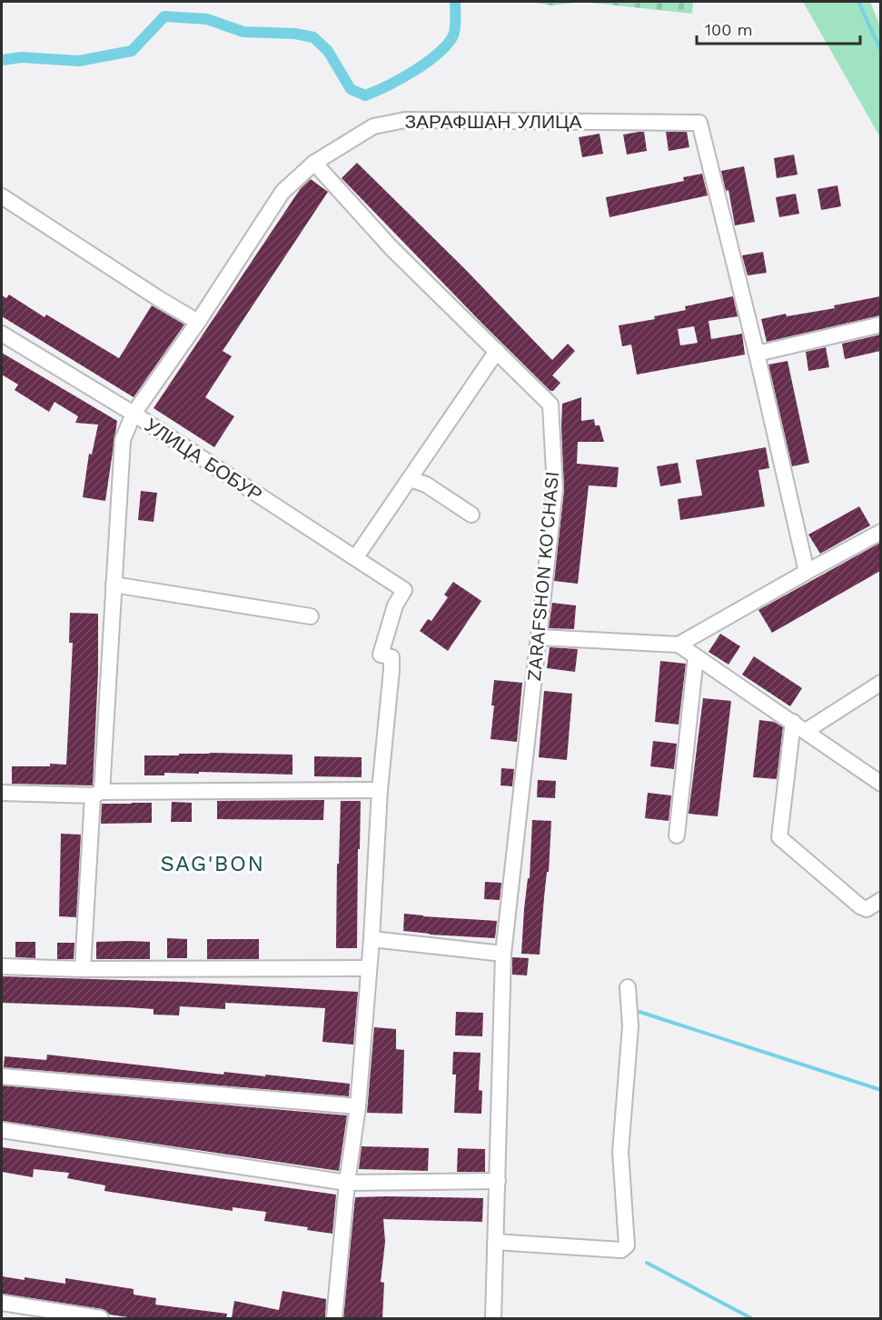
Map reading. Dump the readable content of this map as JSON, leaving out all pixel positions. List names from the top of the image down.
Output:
{
  "streets": {
    "street": ["ЗАРАФШАН УЛИЦА", "УЛИЦА БОБУР", "ZARAFSHON KO'CHASI"]
  },
  "crossings": [
    ["ЗАРАФШАН УЛИЦА", "УЛИЦА БОБУР"],
    ["ЗАРАФШАН УЛИЦА", "ZARAFSHON KO'CHASI"]
  ],
  "districts": ["SAG'BON"],
  "scale_bar": "100 m"
}
